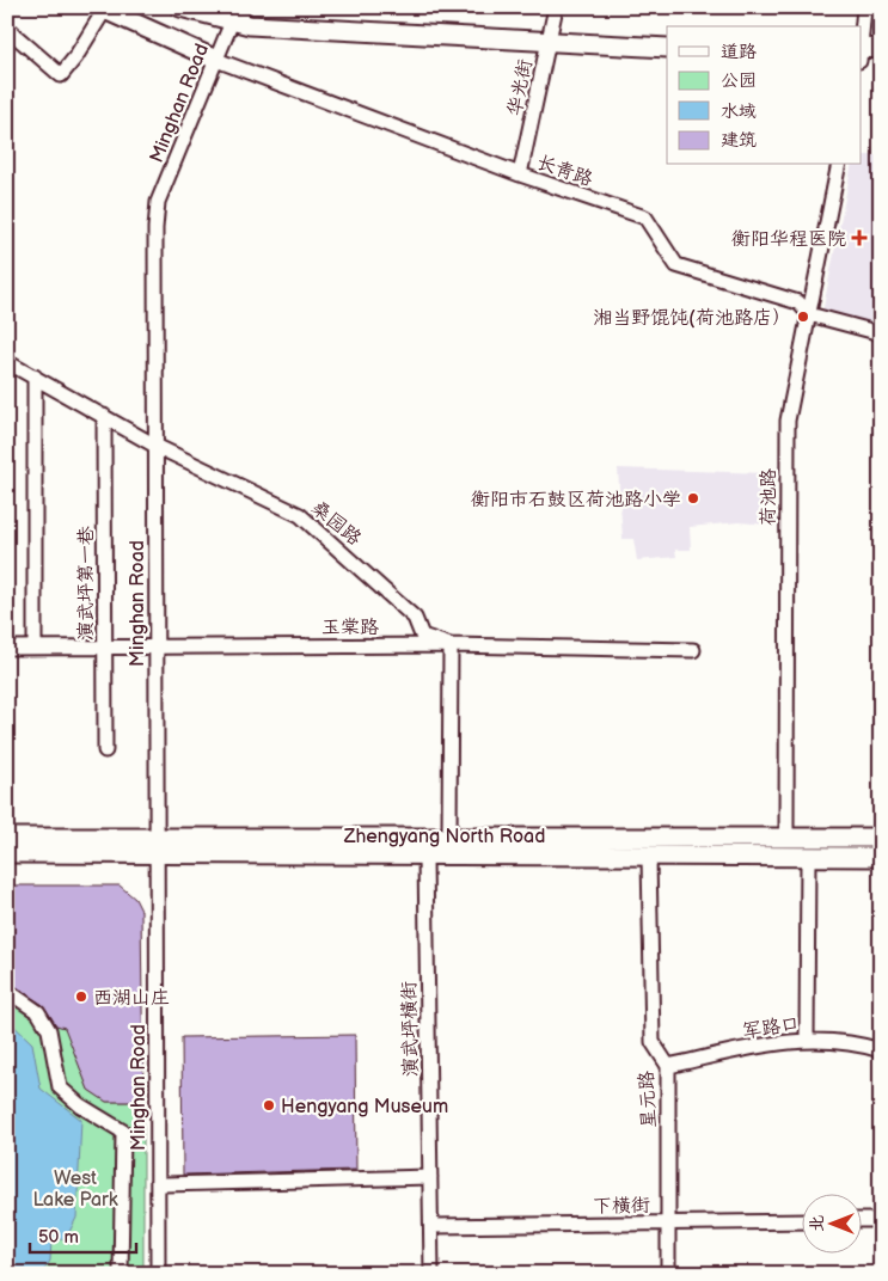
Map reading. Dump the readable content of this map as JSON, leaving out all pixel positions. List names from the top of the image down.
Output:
{
  "streets": {
    "main road": ["Zhengyang North Road"],
    "street": [
      "华光街",
      "Minghan Road",
      "长青路",
      "荷池路",
      "桑园路",
      "演武坪第一巷",
      "玉棠路",
      "军路口",
      "演武坪横街",
      "星元路",
      "下横街"
    ]
  },
  "crossings": [
    ["华光街", "长青路"],
    ["Minghan Road", "长青路"],
    ["Minghan Road", "桑园路"],
    ["Minghan Road", "玉棠路"],
    ["Minghan Road", "Zhengyang North Road"],
    ["长青路", "荷池路"],
    ["荷池路", "Zhengyang North Road"],
    ["桑园路", "演武坪第一巷"],
    ["桑园路", "玉棠路"],
    ["演武坪第一巷", "玉棠路"],
    ["Zhengyang North Road", "演武坪横街"],
    ["Zhengyang North Road", "星元路"],
    ["军路口", "星元路"],
    ["演武坪横街", "下横街"],
    ["星元路", "下横街"]
  ],
  "parks": ["West Lake Park"],
  "places": {
    "health": ["衡阳华程医院"],
    "other": [
      "湘当野馄饨(荷池路店）",
      "衡阳市石鼓区荷池路小学",
      "西湖山庄",
      "Hengyang Museum"
    ]
  },
  "legend": [
    "道路",
    "公园",
    "水域",
    "建筑"
  ],
  "scale_bar": "50 m",
  "north": "left"
}
